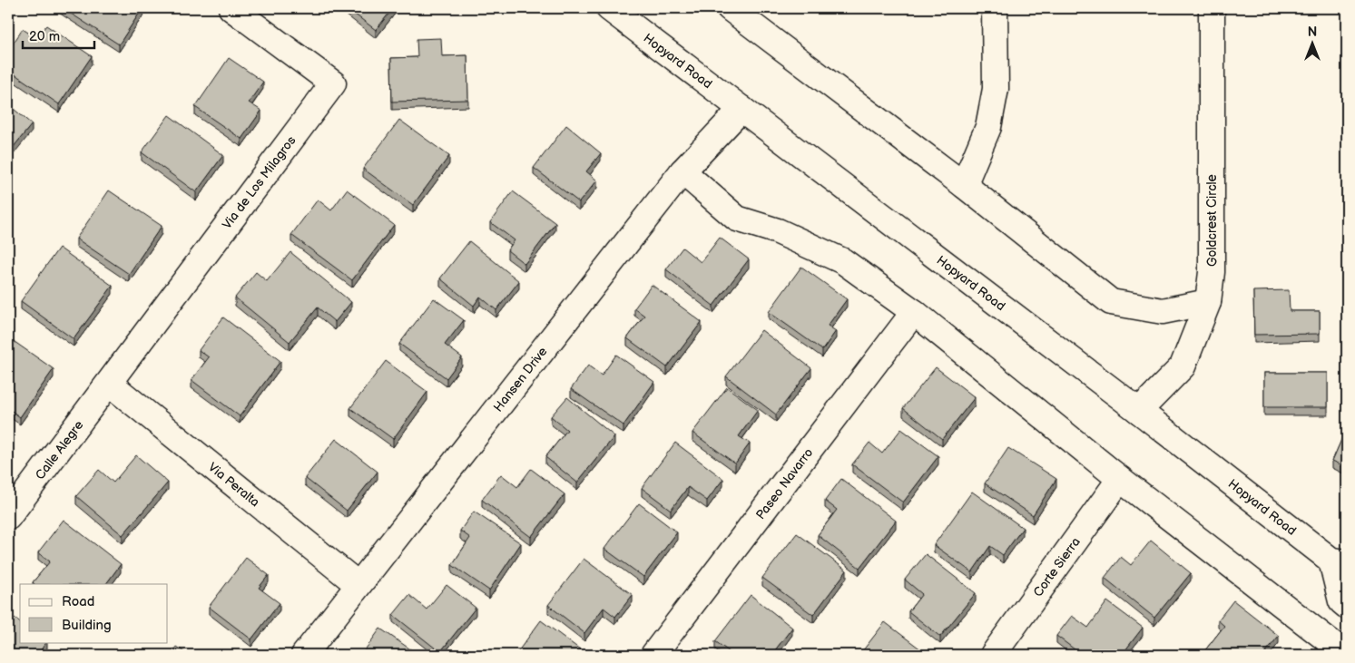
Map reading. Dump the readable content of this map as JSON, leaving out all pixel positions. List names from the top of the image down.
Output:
{
  "streets": {
    "street": [
      "Hopyard Road",
      "Via de Los Milagros",
      "Goldcrest Circle",
      "Hansen Drive",
      "Calle Alegre",
      "Paseo Navarro",
      "Via Peralta",
      "Corte Sierra"
    ]
  },
  "crossings": [
    ["Hopyard Road", "Goldcrest Circle"],
    ["Hopyard Road", "Hansen Drive"],
    ["Via de Los Milagros", "Calle Alegre"],
    ["Via de Los Milagros", "Via Peralta"],
    ["Hansen Drive", "Via Peralta"],
    ["Calle Alegre", "Via Peralta"]
  ],
  "legend": ["Road", "Building"],
  "scale_bar": "20 m",
  "north": "top"
}
